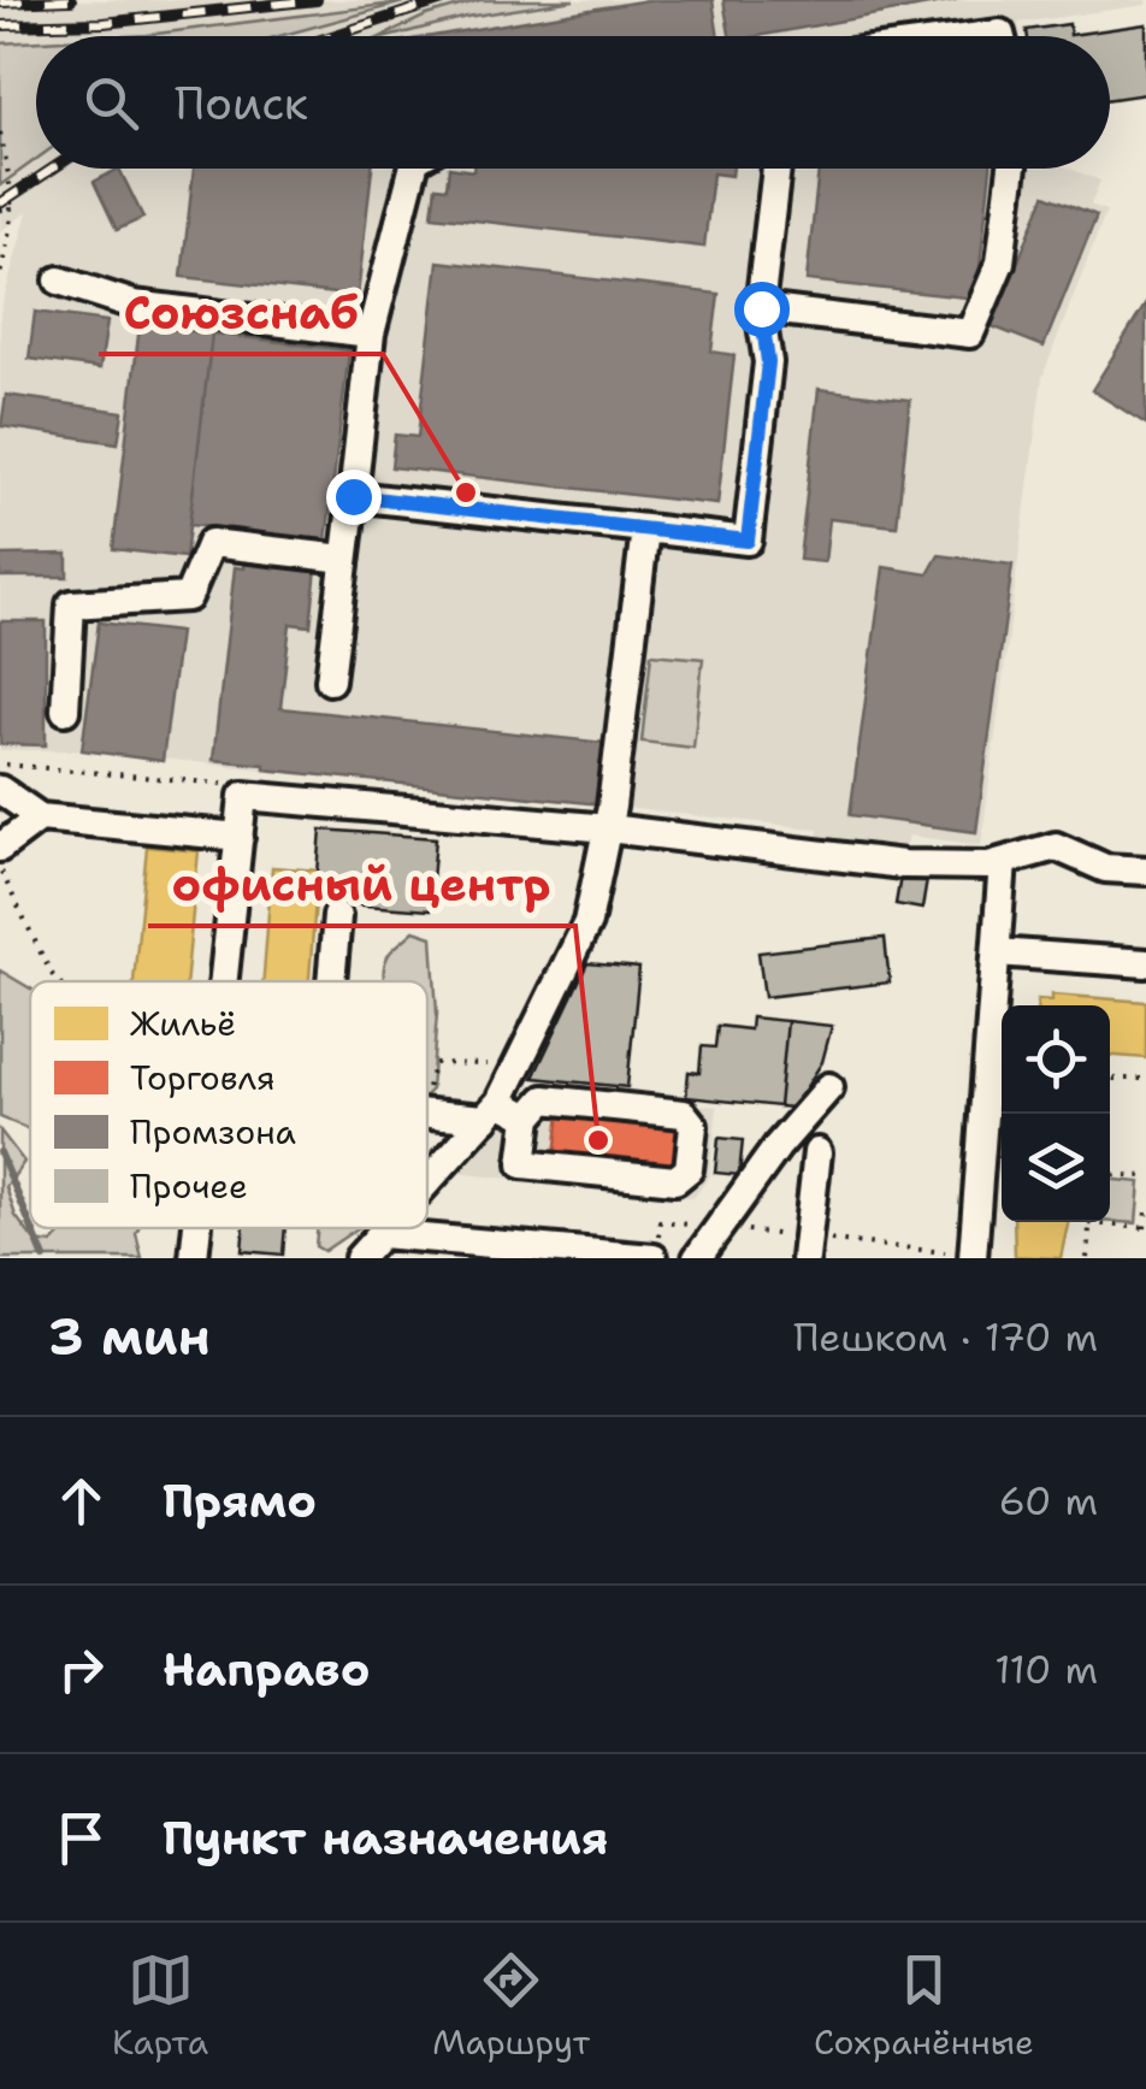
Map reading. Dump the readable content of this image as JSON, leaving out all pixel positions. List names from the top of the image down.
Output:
{
  "places": ["Союзснаб", "офисный центр"],
  "legend": [
    "Жильё",
    "Торговля",
    "Промзона",
    "Прочее"
  ],
  "page": {
    "search": "Поиск",
    "heading": ["3 мин", "Пешком · 170 m"],
    "list": [
      ["Прямо", "60 m"],
      ["Направо", "110 m"],
      "Пункт назначения"
    ],
    "nav": ["Карта", "Маршрут", "Сохранённые"]
  }
}
